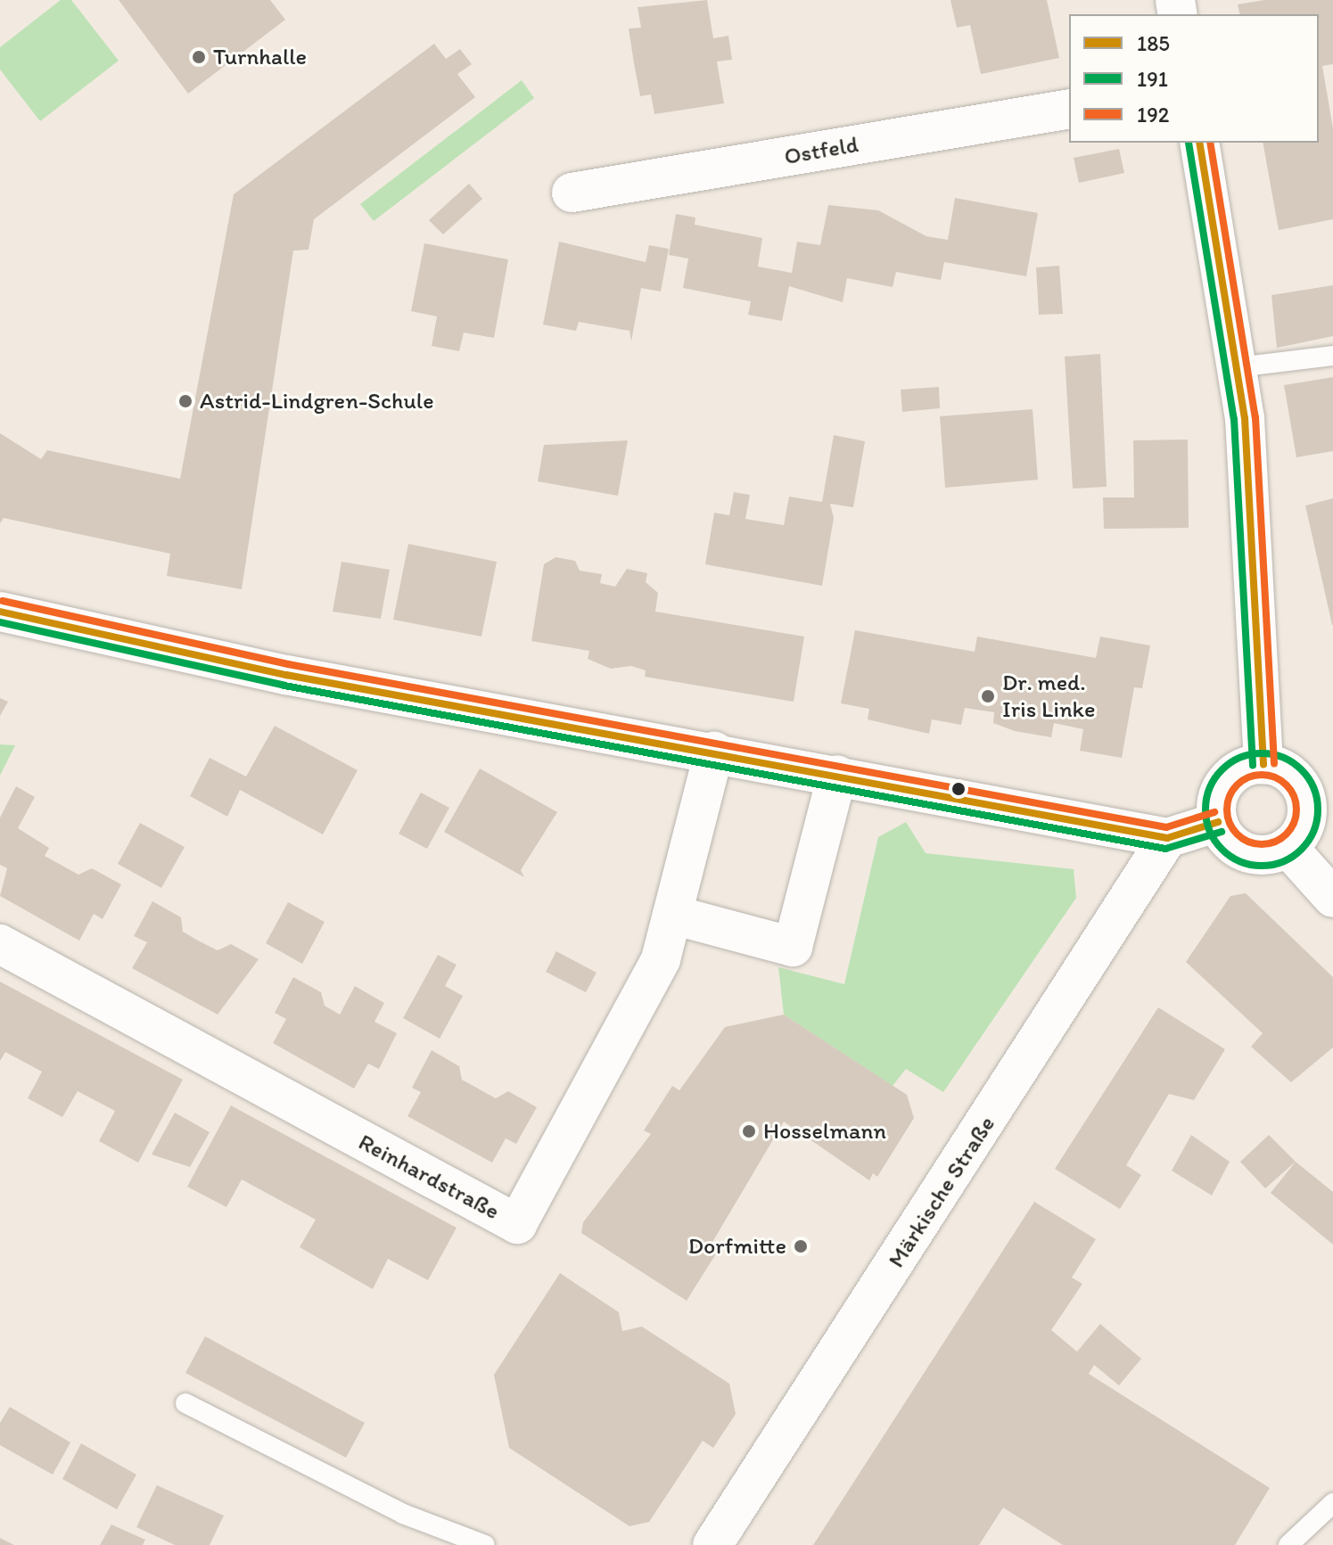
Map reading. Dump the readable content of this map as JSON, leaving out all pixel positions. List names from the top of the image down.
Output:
{
  "streets": {
    "street": ["Ostfeld", "Reinhardstraße", "Märkische Straße"]
  },
  "places": [
    "Turnhalle",
    "Astrid-Lindgren-Schule",
    "Dr. med. Iris Linke",
    "Hosselmann",
    "Dorfmitte"
  ],
  "lines": ["transit line 185", "transit line 191", "transit line 192"],
  "legend": ["185", "191", "192"]
}
